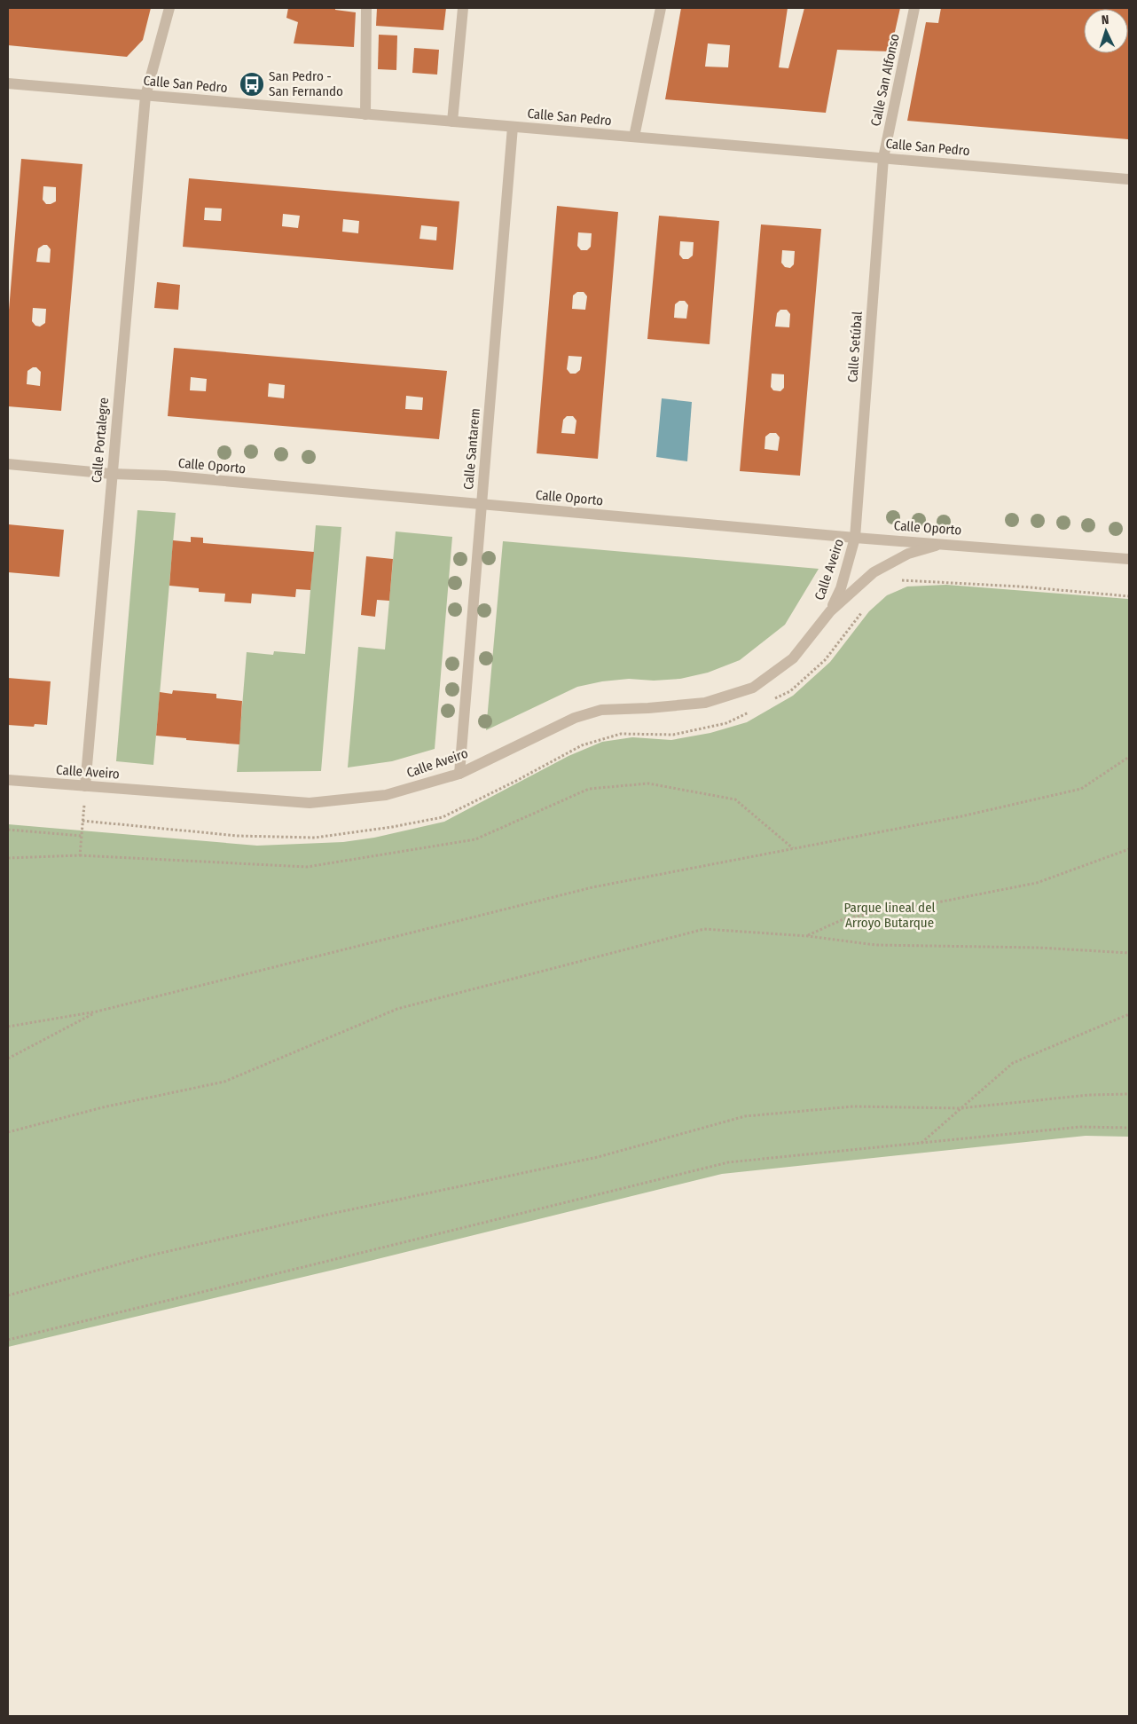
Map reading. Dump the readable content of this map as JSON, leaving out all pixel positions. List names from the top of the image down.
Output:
{
  "streets": {
    "street": [
      "Calle San Alfonso",
      "Calle San Pedro",
      "Calle Setúbal",
      "Calle Portalegre",
      "Calle Santarem",
      "Calle Oporto",
      "Calle Aveiro"
    ]
  },
  "crossings": [
    ["Calle San Alfonso", "Calle San Pedro"],
    ["Calle San Alfonso", "Calle Setúbal"],
    ["Calle San Pedro", "Calle Setúbal"],
    ["Calle San Pedro", "Calle Portalegre"],
    ["Calle San Pedro", "Calle Santarem"],
    ["Calle Setúbal", "Calle Oporto"],
    ["Calle Setúbal", "Calle Aveiro"],
    ["Calle Portalegre", "Calle Oporto"],
    ["Calle Portalegre", "Calle Aveiro"],
    ["Calle Santarem", "Calle Oporto"],
    ["Calle Santarem", "Calle Aveiro"],
    ["Calle Oporto", "Calle Aveiro"]
  ],
  "parks": ["Parque lineal del Arroyo Butarque"],
  "places": {
    "bus stop": ["San Pedro - San Fernando"]
  },
  "north": "top"
}
